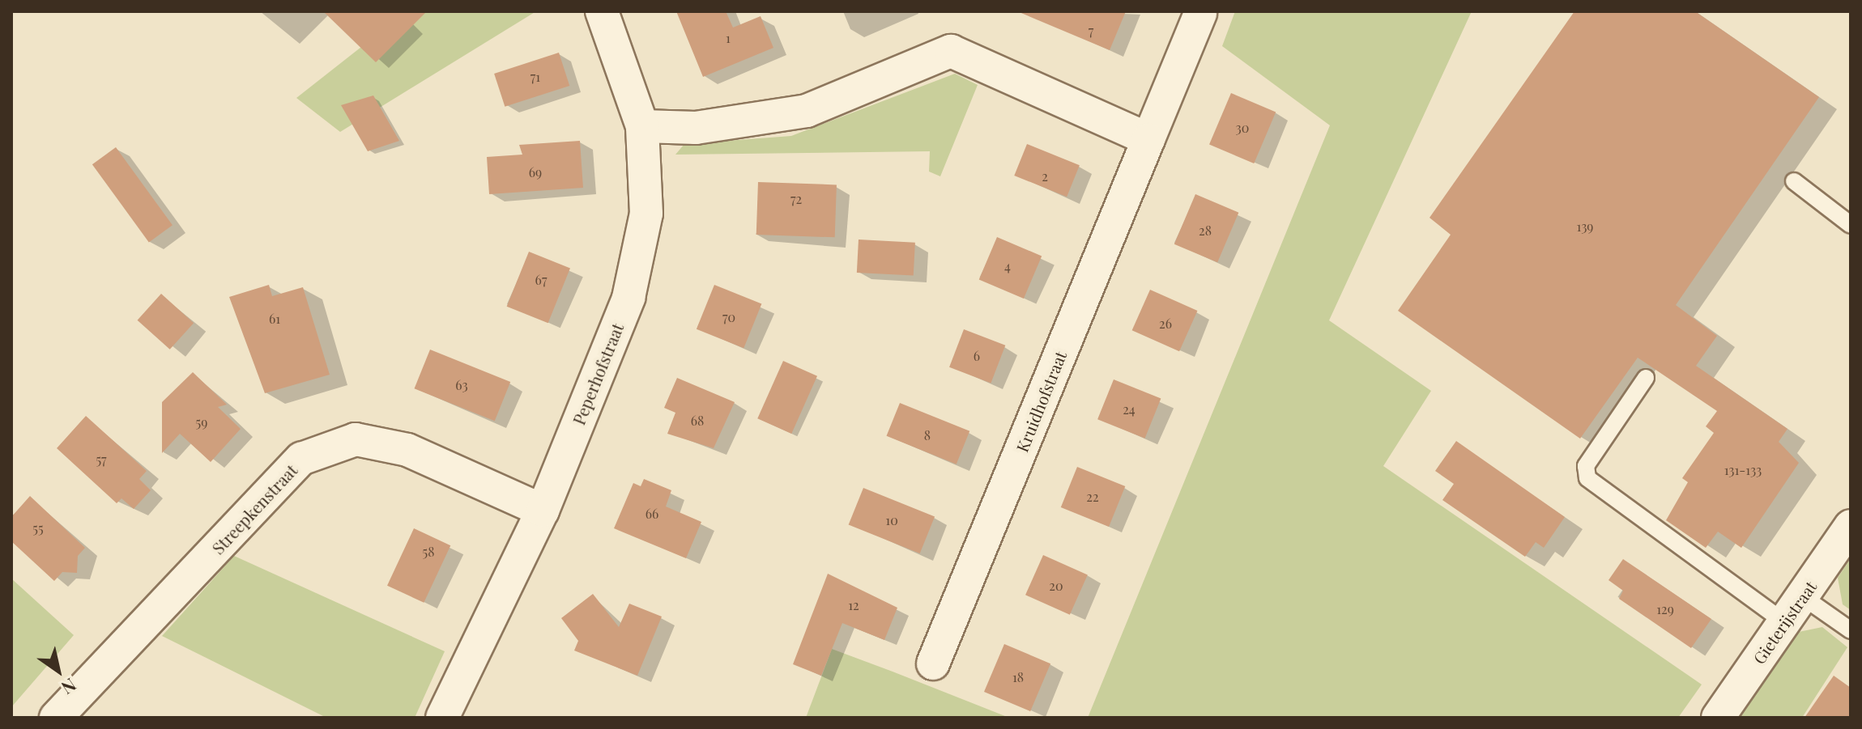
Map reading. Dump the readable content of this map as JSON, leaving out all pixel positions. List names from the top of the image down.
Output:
{
  "streets": {
    "street": [
      "Peperhofstraat",
      "Kruidhofstraat",
      "Streepkenstraat",
      "Gieterijstraat"
    ]
  },
  "crossings": [
    ["Peperhofstraat", "Streepkenstraat"]
  ],
  "house_numbers": [
    "7",
    "1",
    "71",
    "30",
    "69",
    "2",
    "72",
    "139",
    "28",
    "4",
    "67",
    "70",
    "61",
    "26",
    "6",
    "63",
    "24",
    "68",
    "59",
    "8",
    "57",
    "131-133",
    "22",
    "66",
    "10",
    "55",
    "58",
    "20",
    "12",
    "129",
    "18"
  ],
  "north": "bottom right"
}
